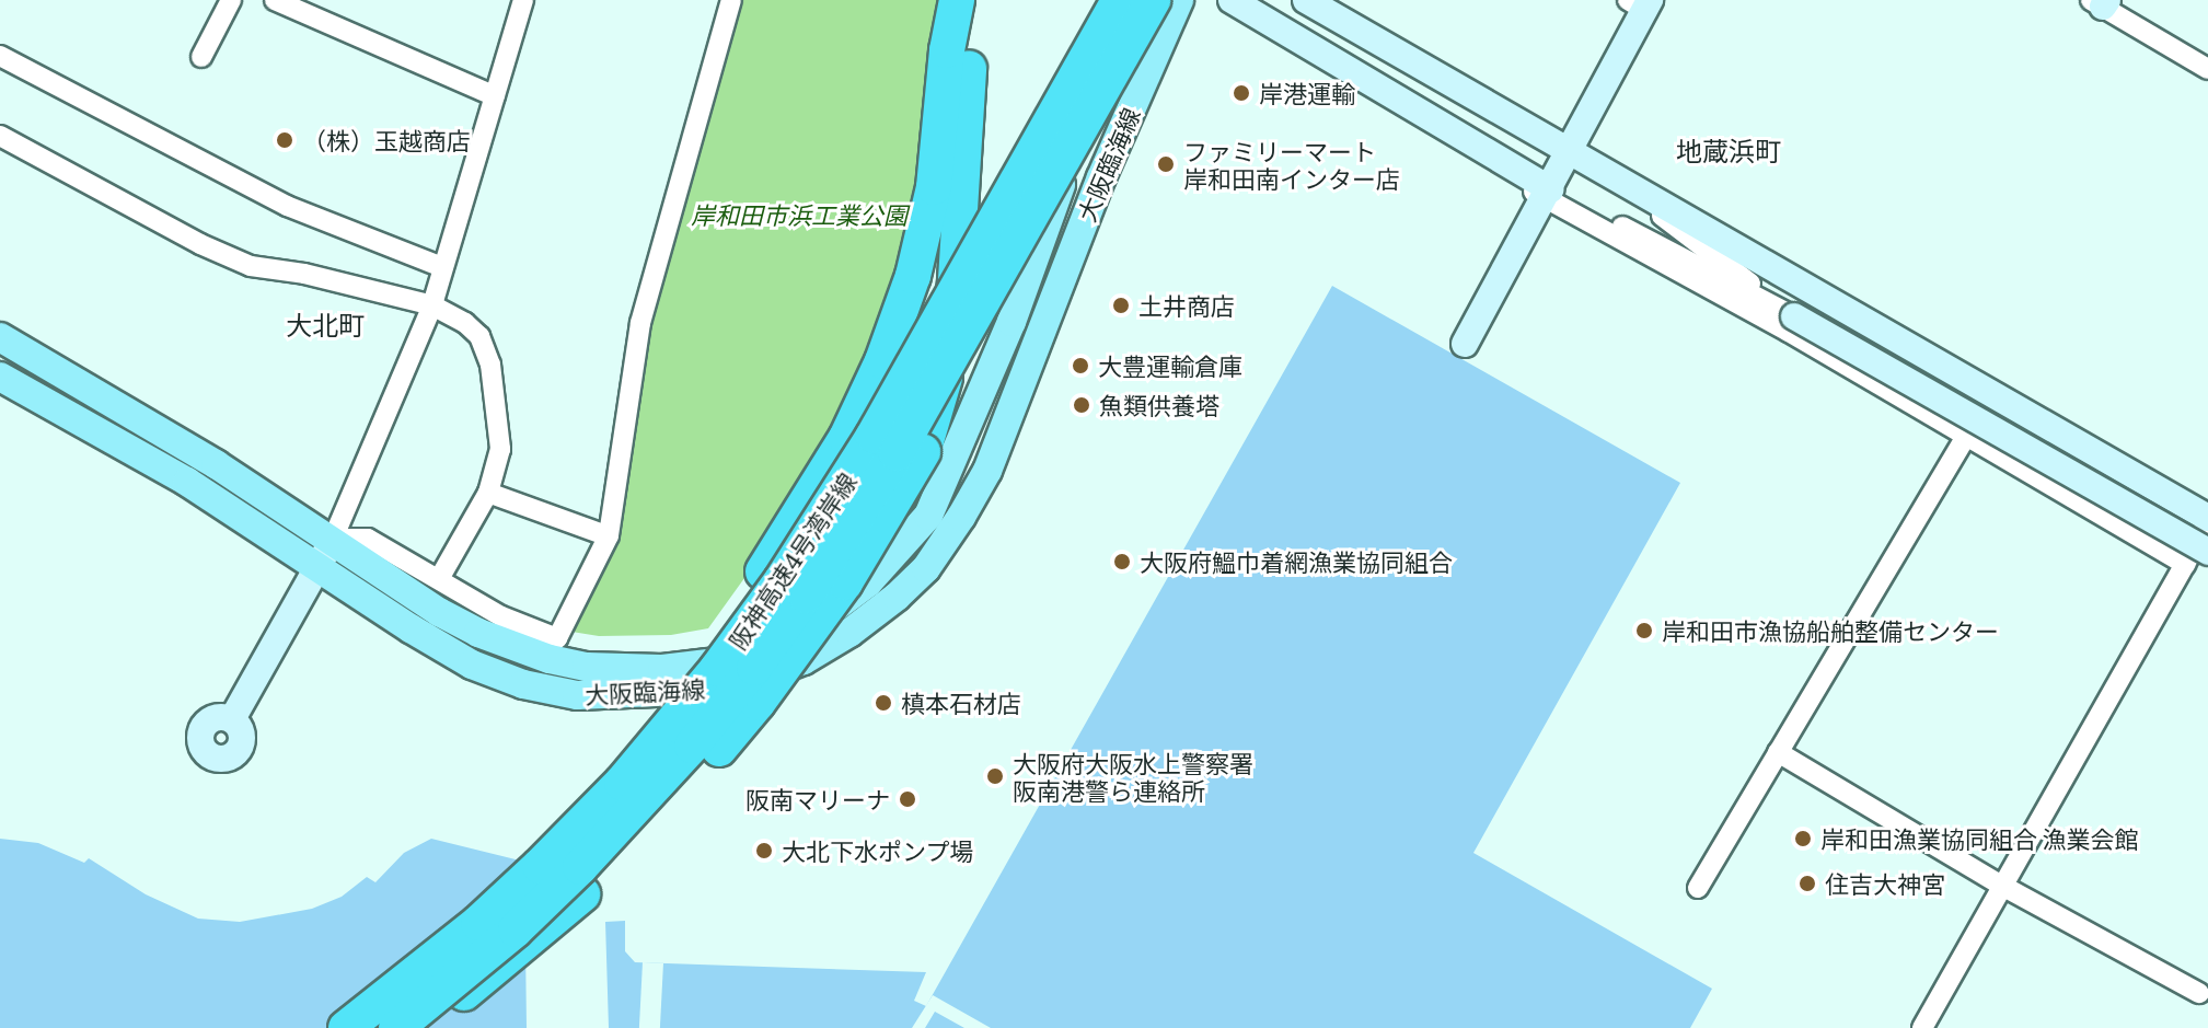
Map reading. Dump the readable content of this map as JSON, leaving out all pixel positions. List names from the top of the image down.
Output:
{
  "streets": {
    "highway": ["阪神高速4号湾岸線"],
    "main road": ["大阪臨海線"]
  },
  "crossings": [
    ["大阪臨海線", "阪神高速4号湾岸線"]
  ],
  "districts": ["地蔵浜町", "大北町"],
  "parks": ["岸和田市浜工業公園"],
  "places": [
    "岸港運輸",
    "（株）玉越商店",
    "ファミリーマート 岸和田南インター店",
    "土井商店",
    "大豊運輸倉庫",
    "魚類供養塔",
    "大阪府鰮巾着網漁業協同組合",
    "岸和田市漁協船舶整備センター",
    "槙本石材店",
    "大阪府大阪水上警察署 阪南港警ら連絡所",
    "阪南マリーナ",
    "岸和田漁業協同組合 漁業会館",
    "大北下水ポンプ場",
    "住吉大神宮"
  ]
}
